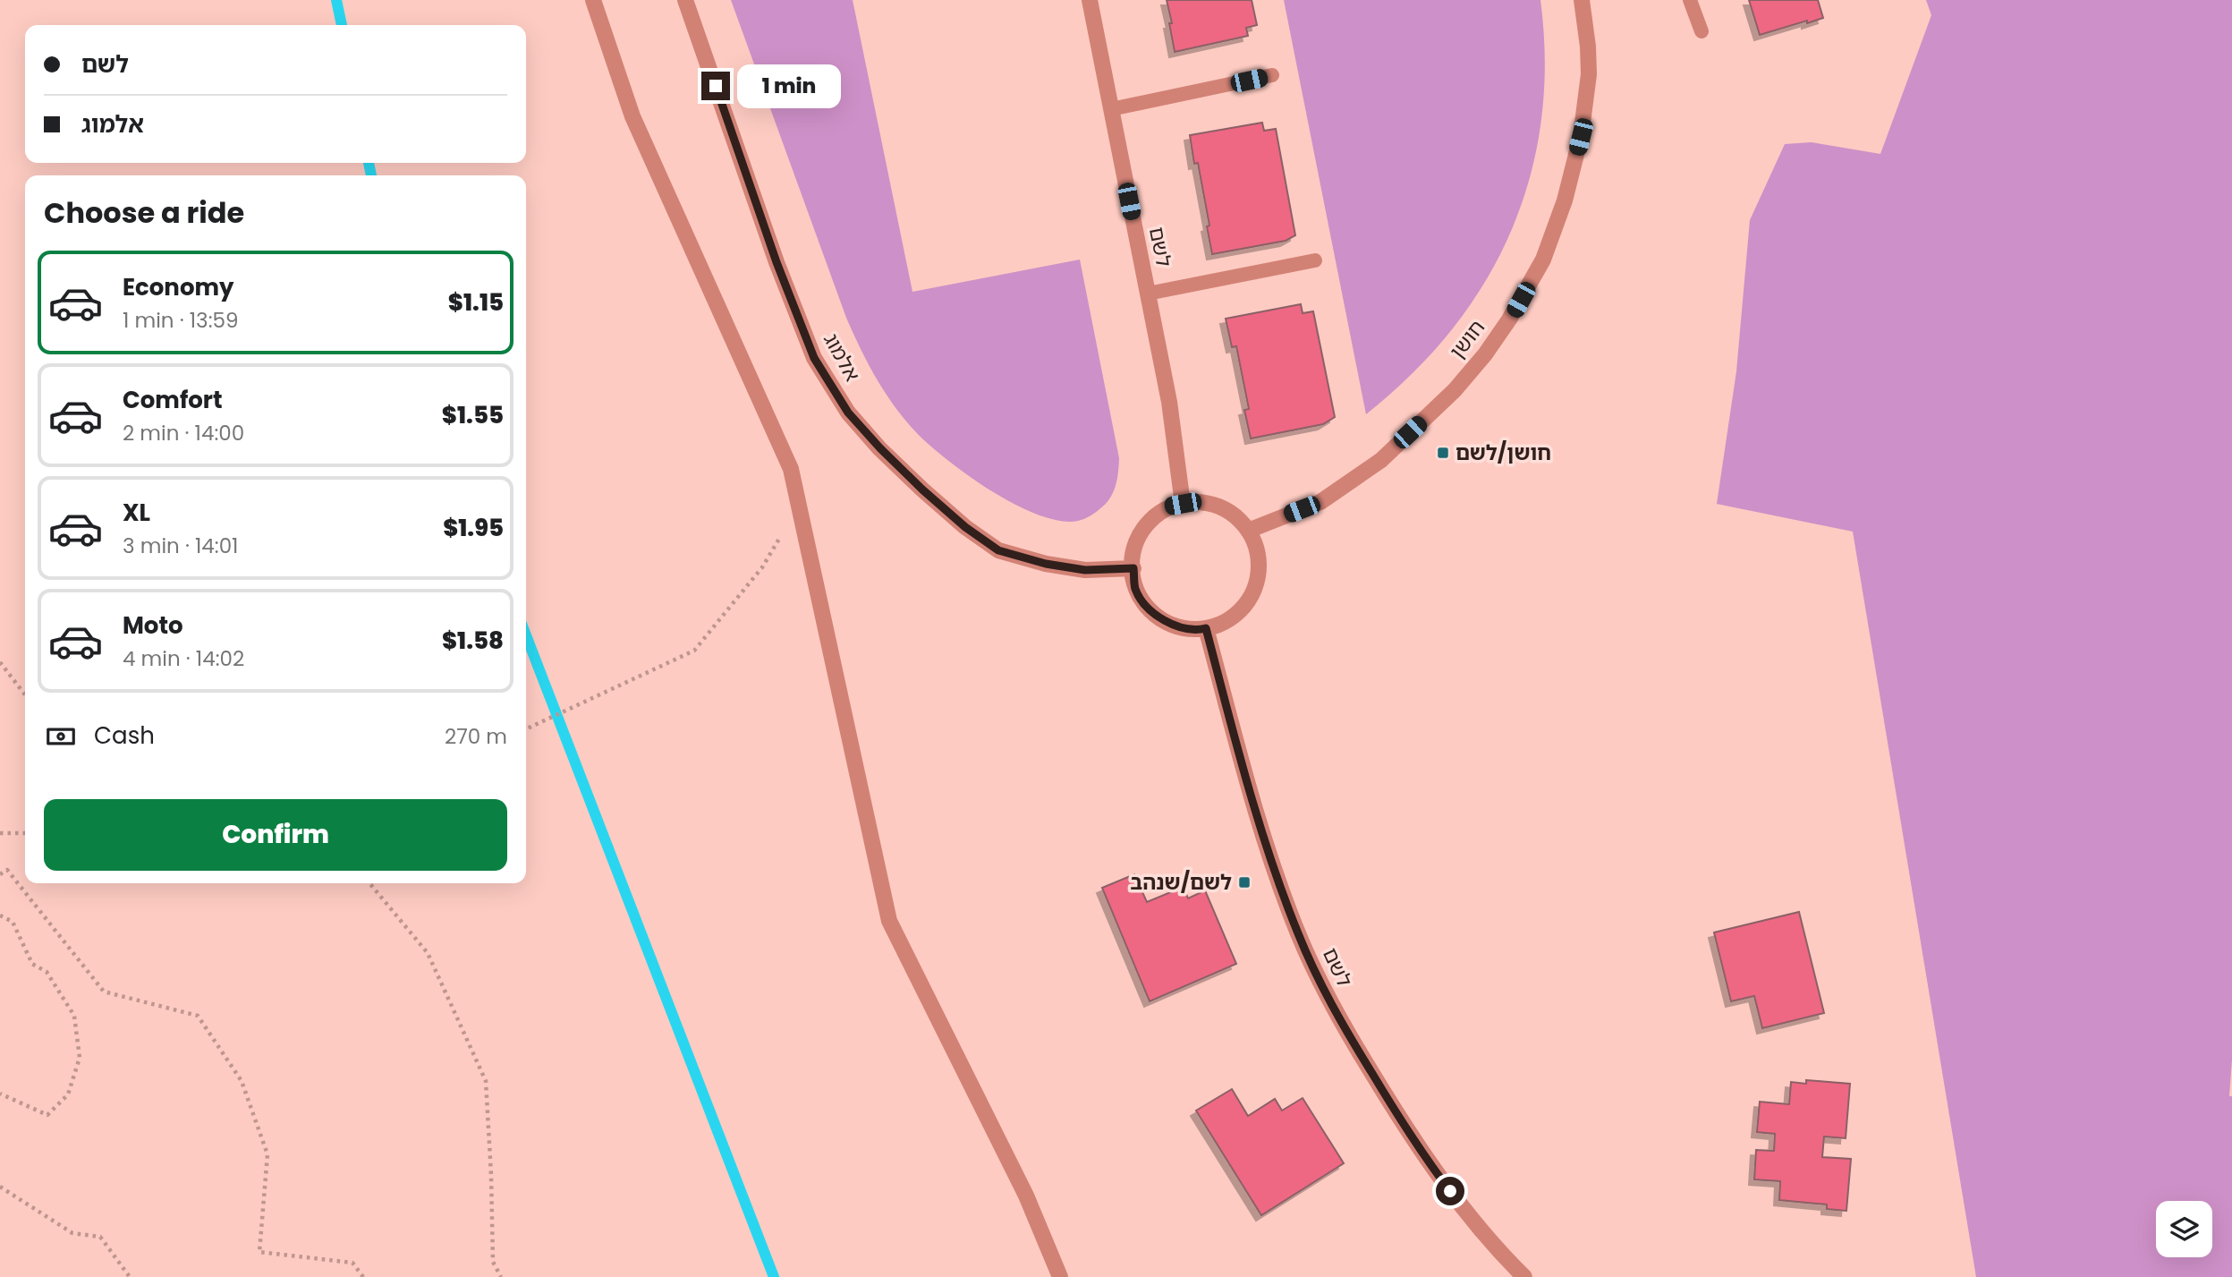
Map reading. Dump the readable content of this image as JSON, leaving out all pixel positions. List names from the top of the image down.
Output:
{
  "streets": {
    "street": ["לשם", "חושן", "אלמוג"]
  },
  "crossings": [
    ["לשם", "חושן"],
    ["לשם", "אלמוג"],
    ["חושן", "אלמוג"]
  ],
  "places": {
    "transit": ["חושן/לשם", "לשם/שנהב"]
  },
  "page": {
    "banner": ["לשם", "אלמוג"],
    "bubble": "1 min",
    "heading": "Choose a ride",
    "list": [
      {
        "name": "Economy",
        "note": "1 min · 13:59",
        "value": "$1.15"
      },
      {
        "name": "Comfort",
        "note": "2 min · 14:00",
        "value": "$1.55"
      },
      {
        "name": "XL",
        "note": "3 min · 14:01",
        "value": "$1.95"
      },
      {
        "name": "Moto",
        "note": "4 min · 14:02",
        "value": "$1.58"
      }
    ],
    "pay": ["Cash", "270 m"],
    "buttons": "Confirm"
  }
}
